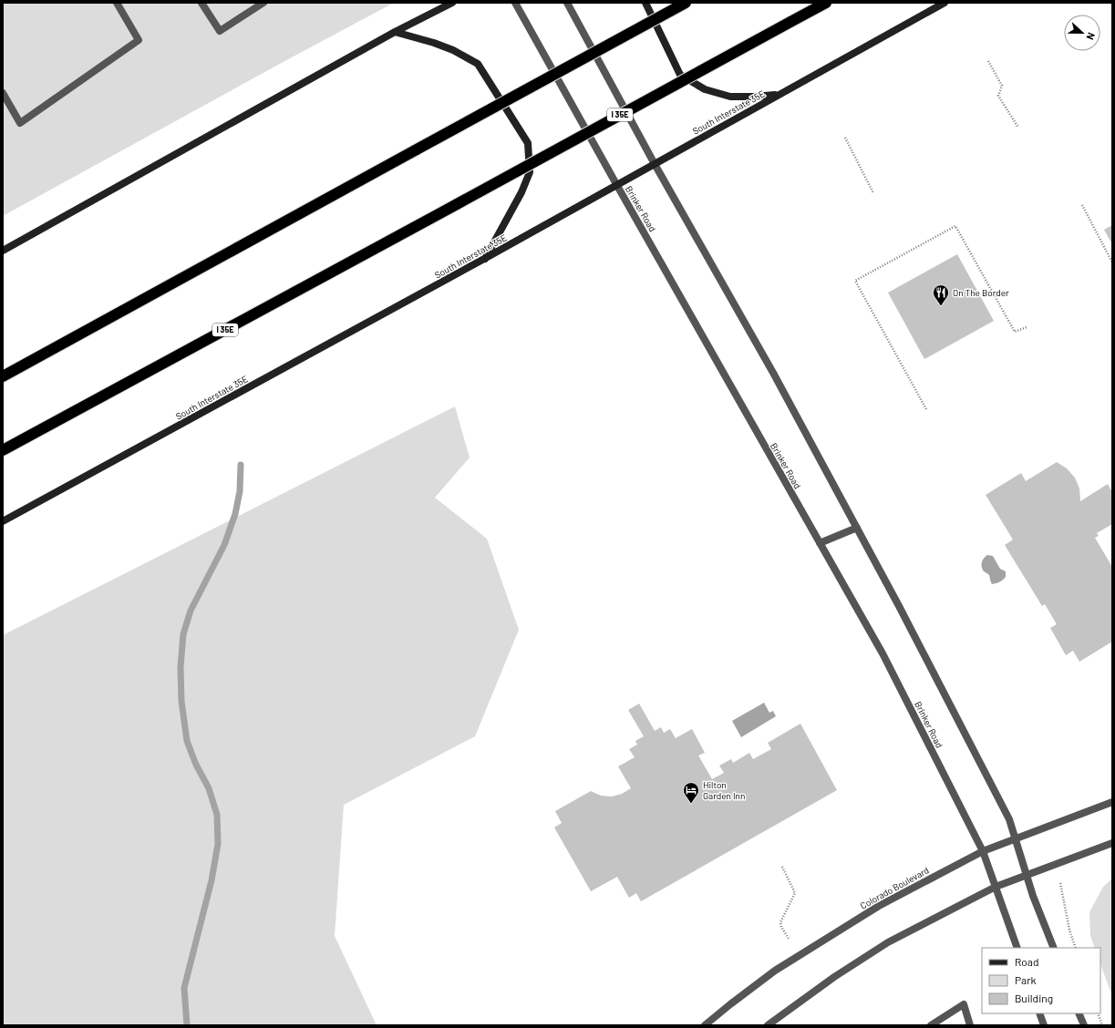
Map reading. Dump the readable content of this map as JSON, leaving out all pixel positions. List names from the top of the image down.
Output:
{
  "streets": {
    "highway": ["I 35E"],
    "main road": ["South Interstate 35E"],
    "street": ["Brinker Road", "Colorado Boulevard"]
  },
  "crossings": [
    ["South Interstate 35E", "Brinker Road"],
    ["Brinker Road", "Colorado Boulevard"]
  ],
  "places": {
    "restaurant": ["On The Border"],
    "hotel": ["Hilton Garden Inn"]
  },
  "legend": ["Road", "Park", "Building"],
  "north": "right"
}
